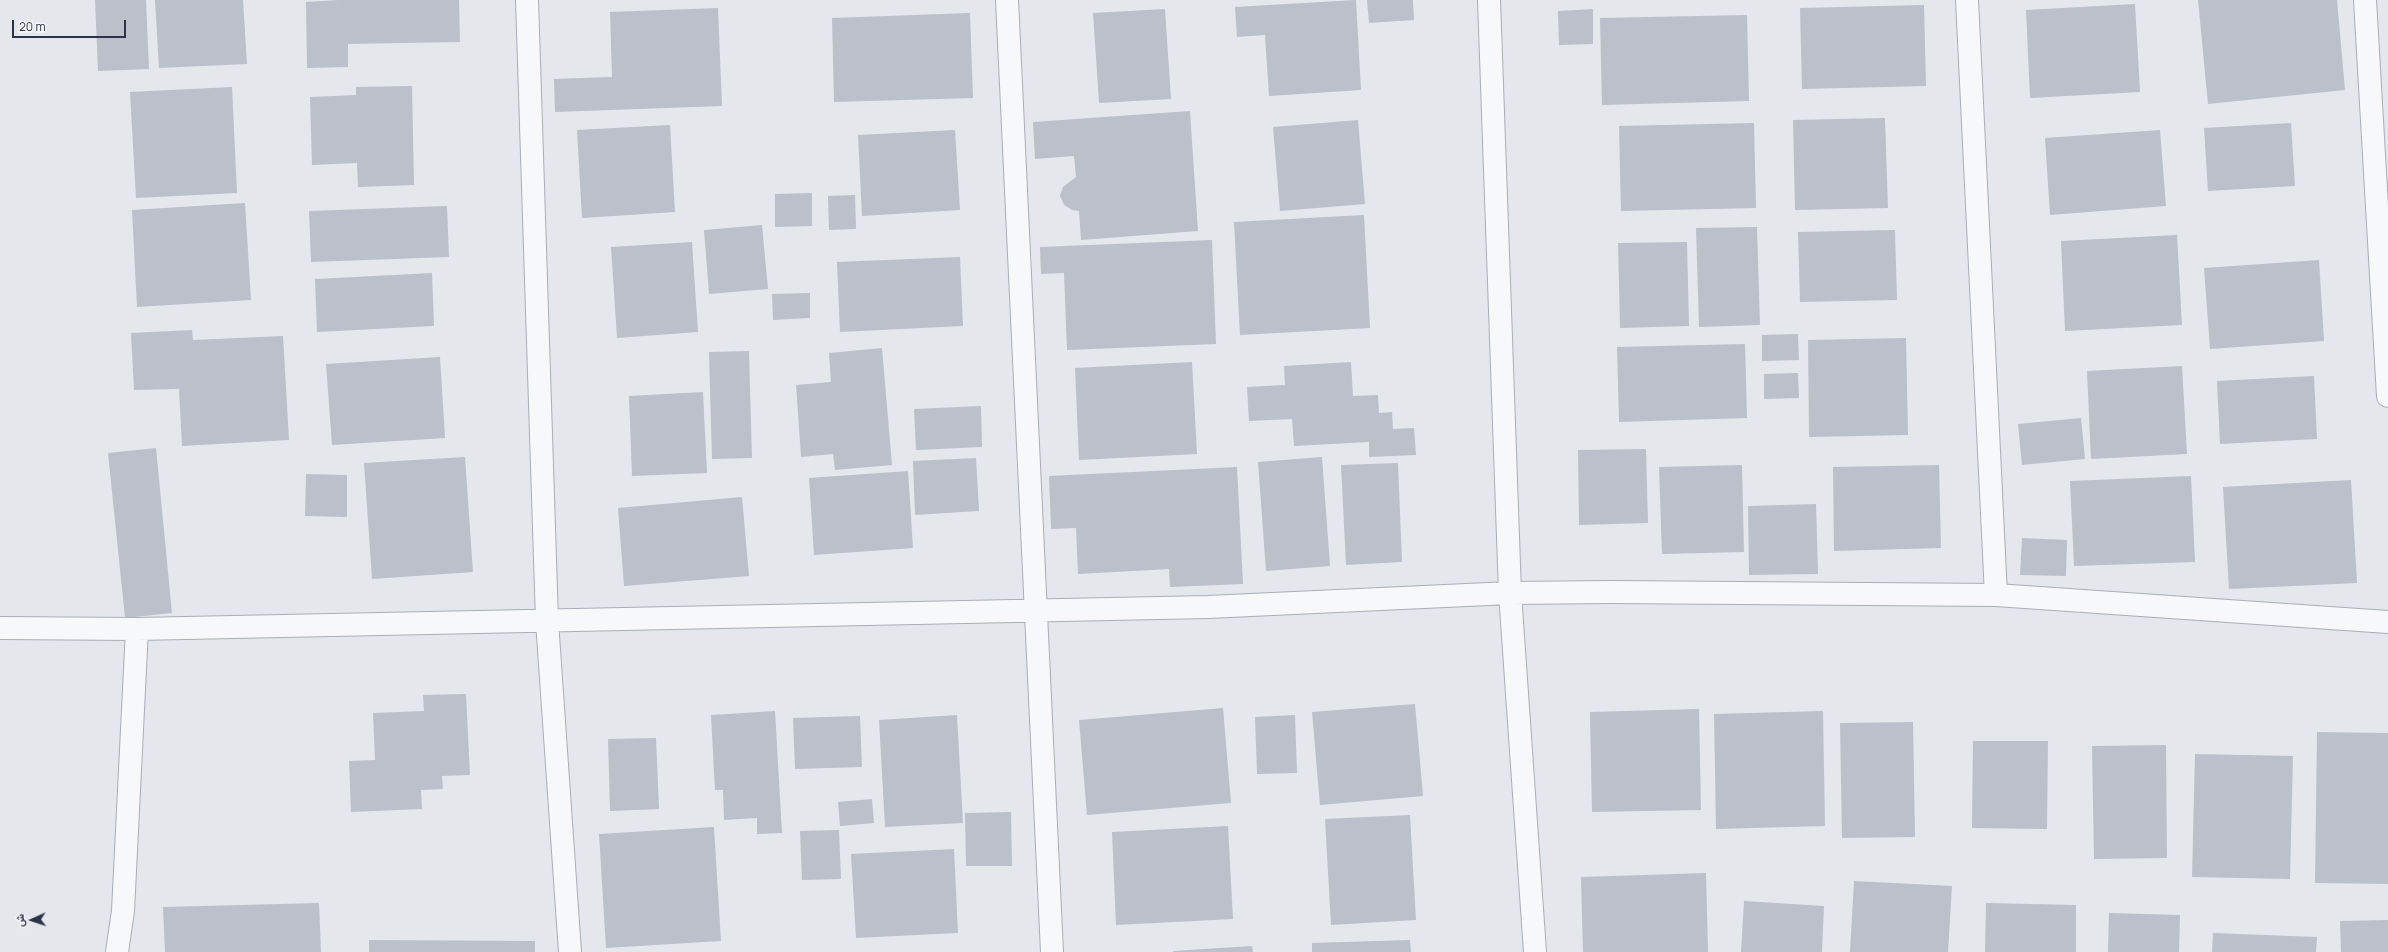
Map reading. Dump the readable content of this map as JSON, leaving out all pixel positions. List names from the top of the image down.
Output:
{
  "scale_bar": "20 m",
  "north": "left"
}
